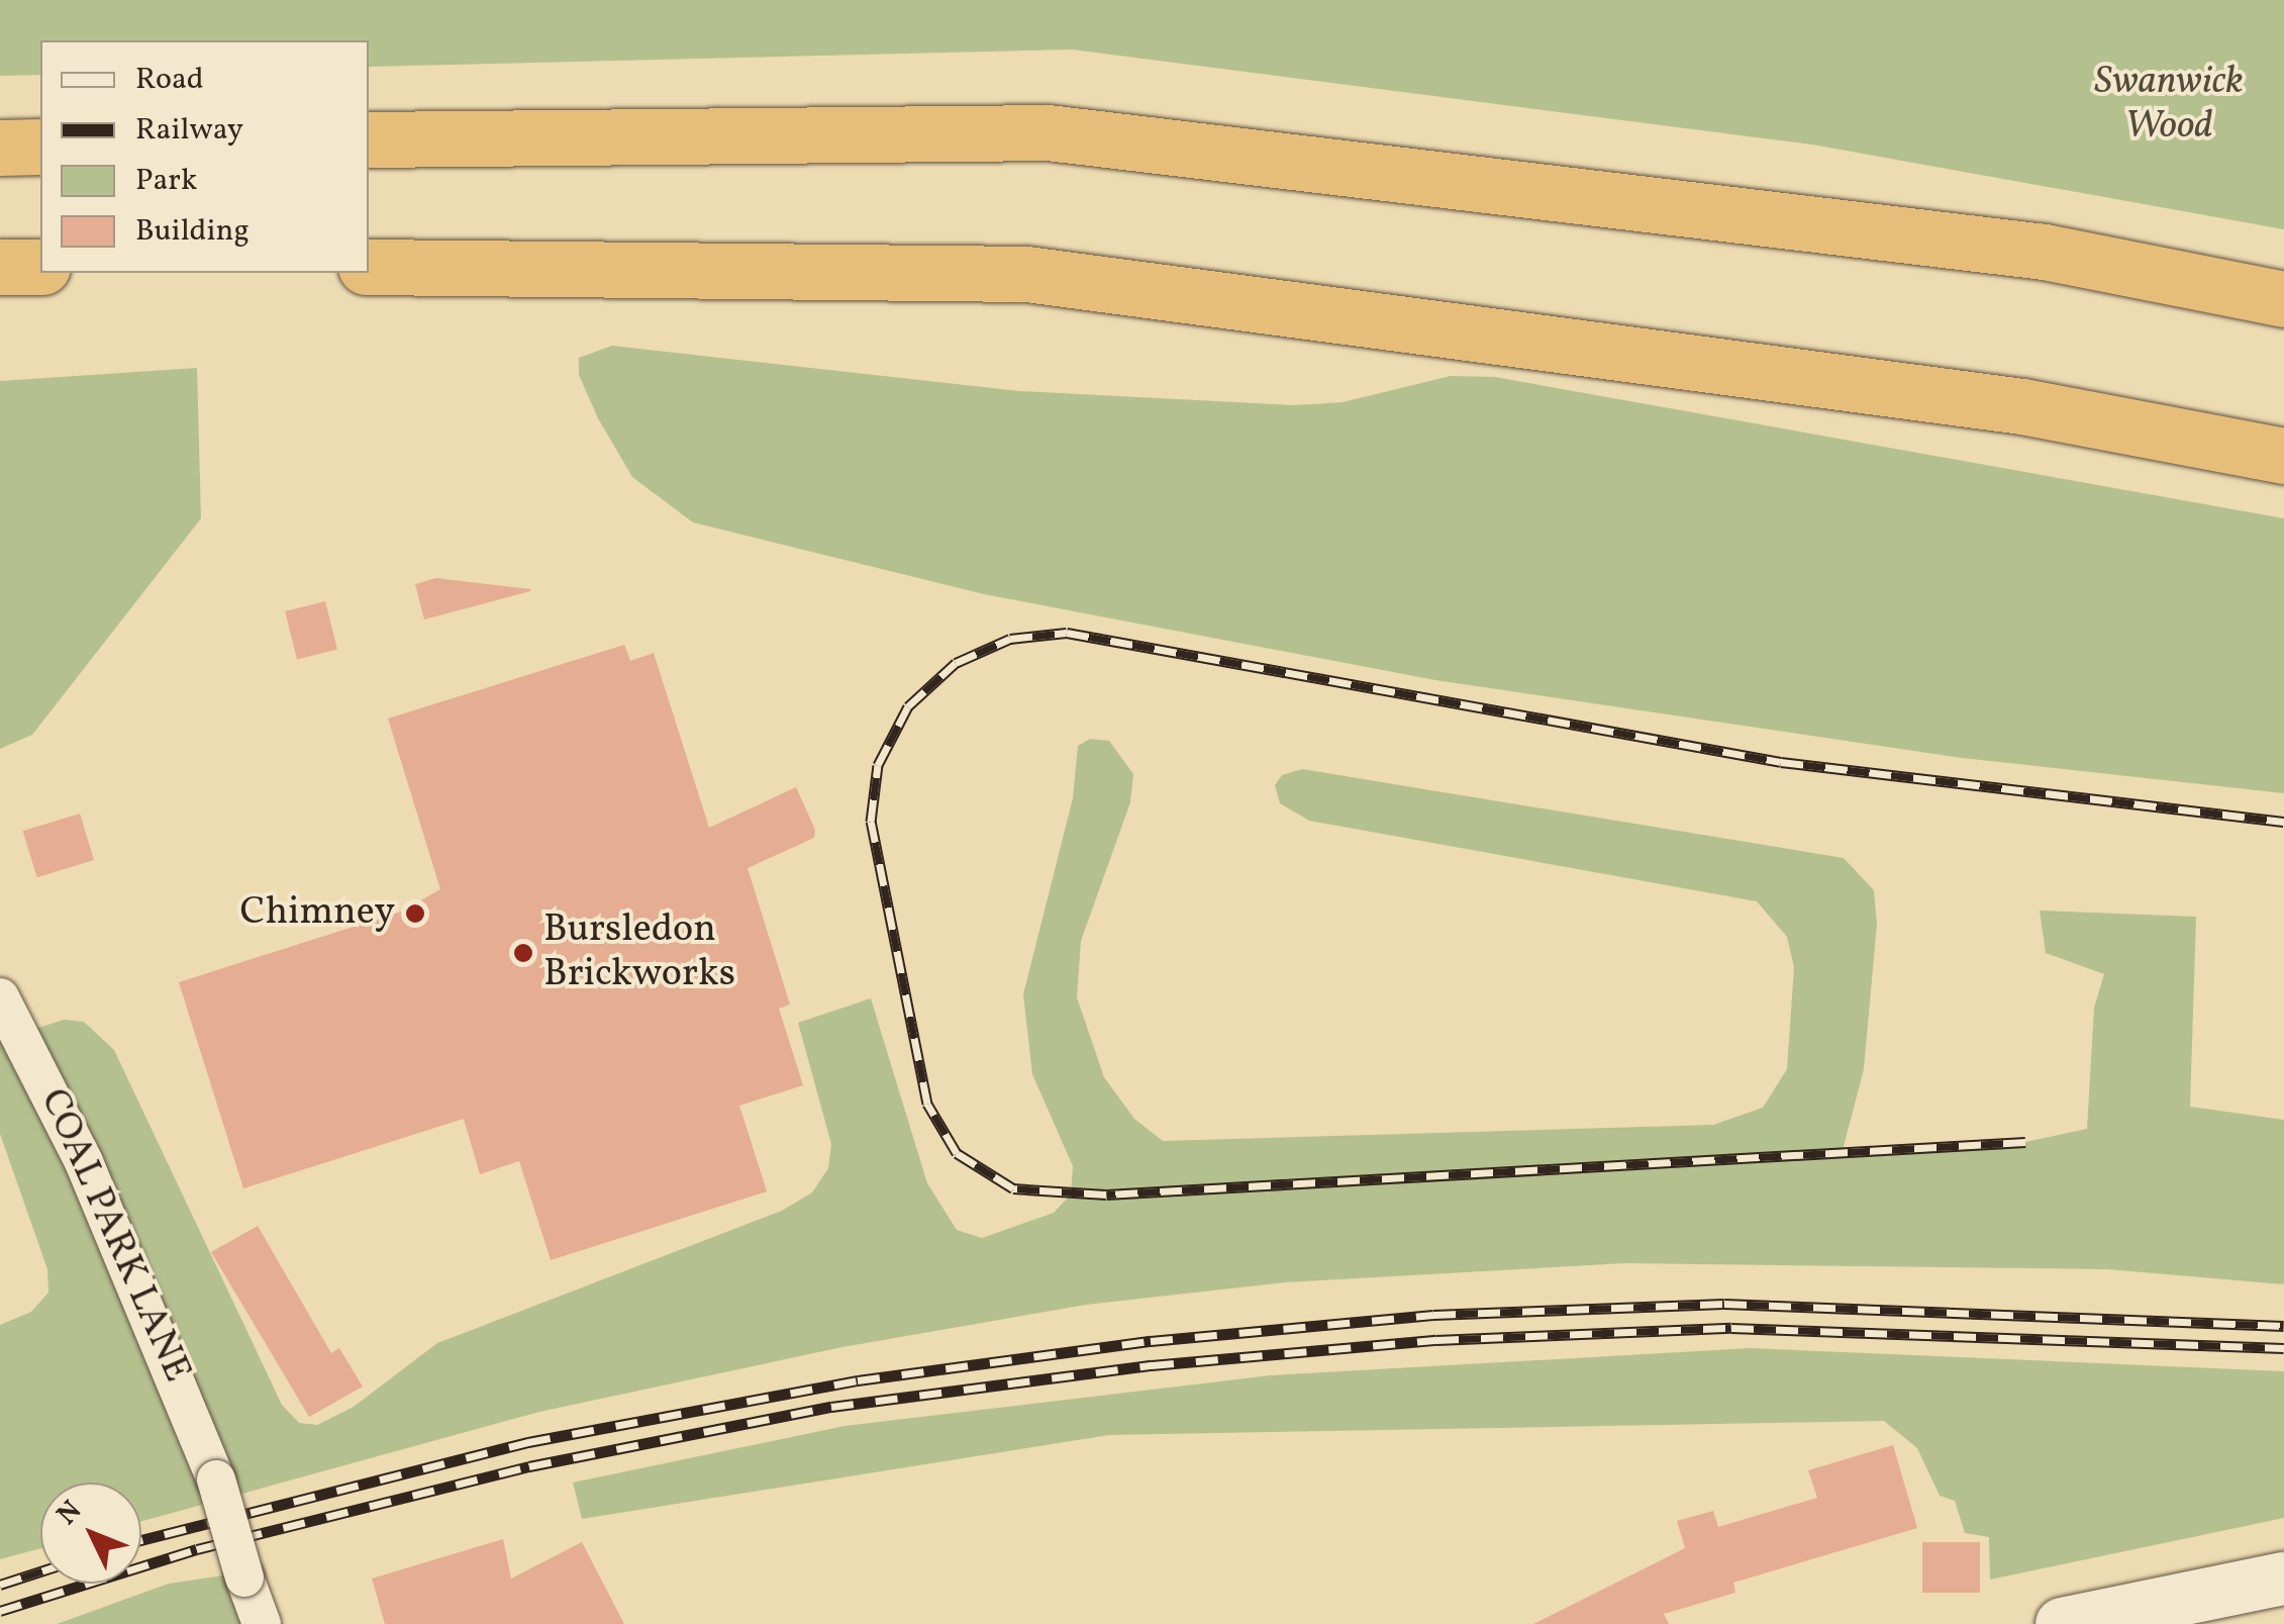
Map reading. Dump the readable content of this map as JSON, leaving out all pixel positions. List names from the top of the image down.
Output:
{
  "streets": {
    "street": ["COAL PARK LANE"]
  },
  "parks": ["Swanwick Wood"],
  "places": ["Chimney", "Bursledon Brickworks"],
  "legend": [
    "Road",
    "Railway",
    "Park",
    "Building"
  ],
  "north": "top left"
}
